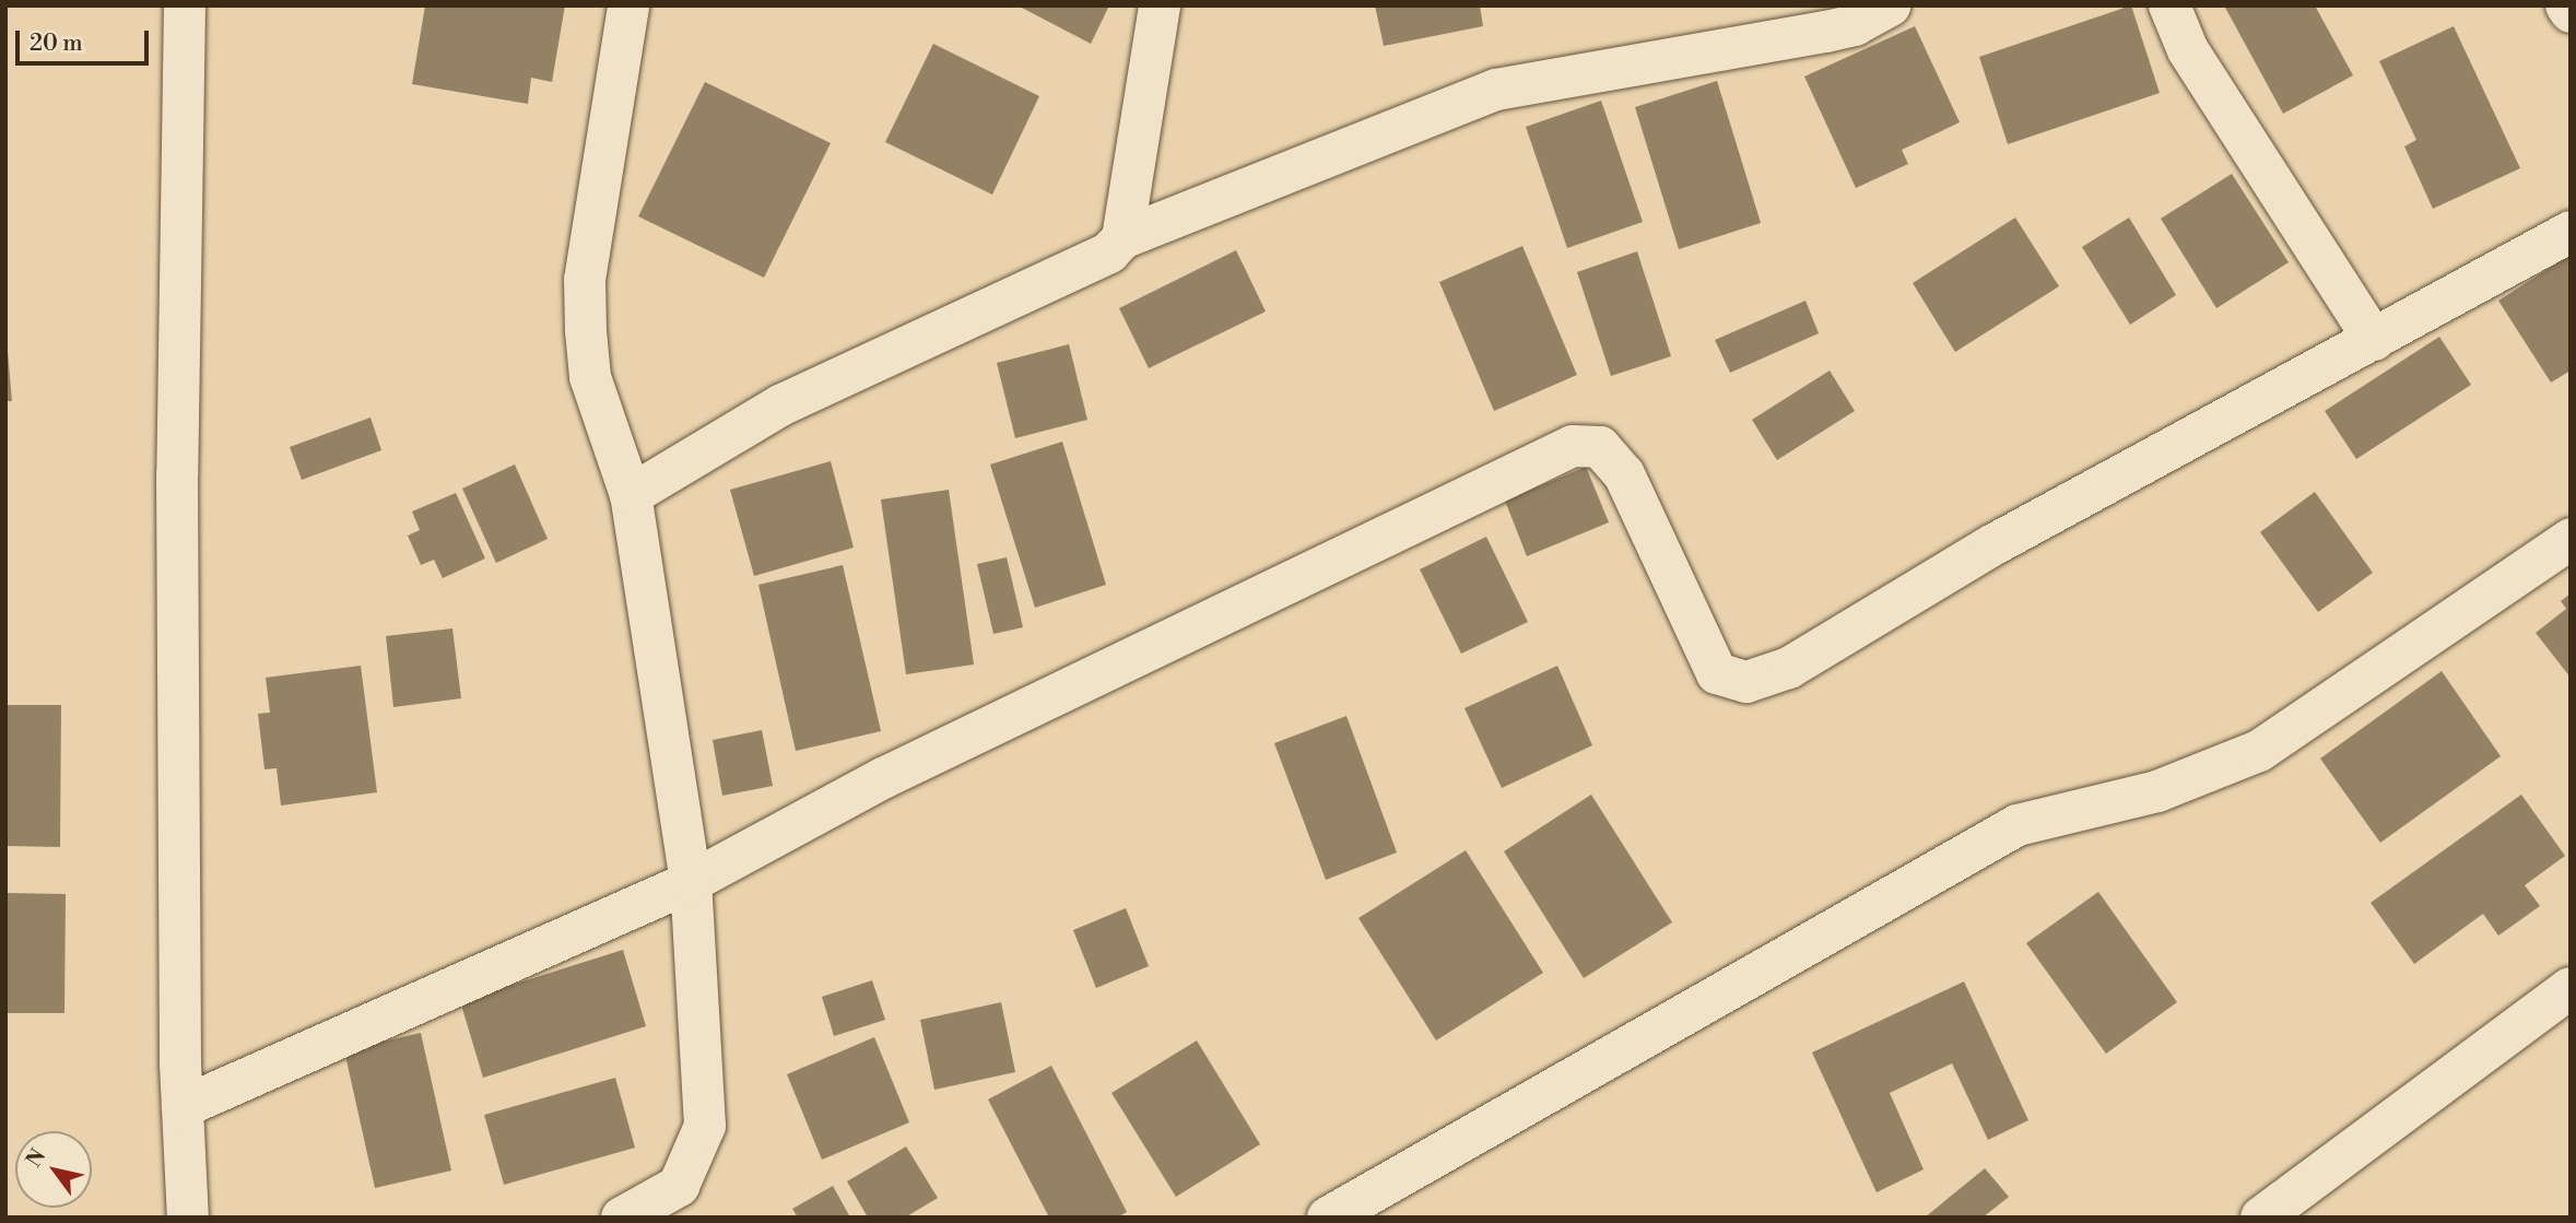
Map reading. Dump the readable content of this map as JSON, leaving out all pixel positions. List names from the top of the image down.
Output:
{
  "scale_bar": "20 m",
  "north": "top left"
}
